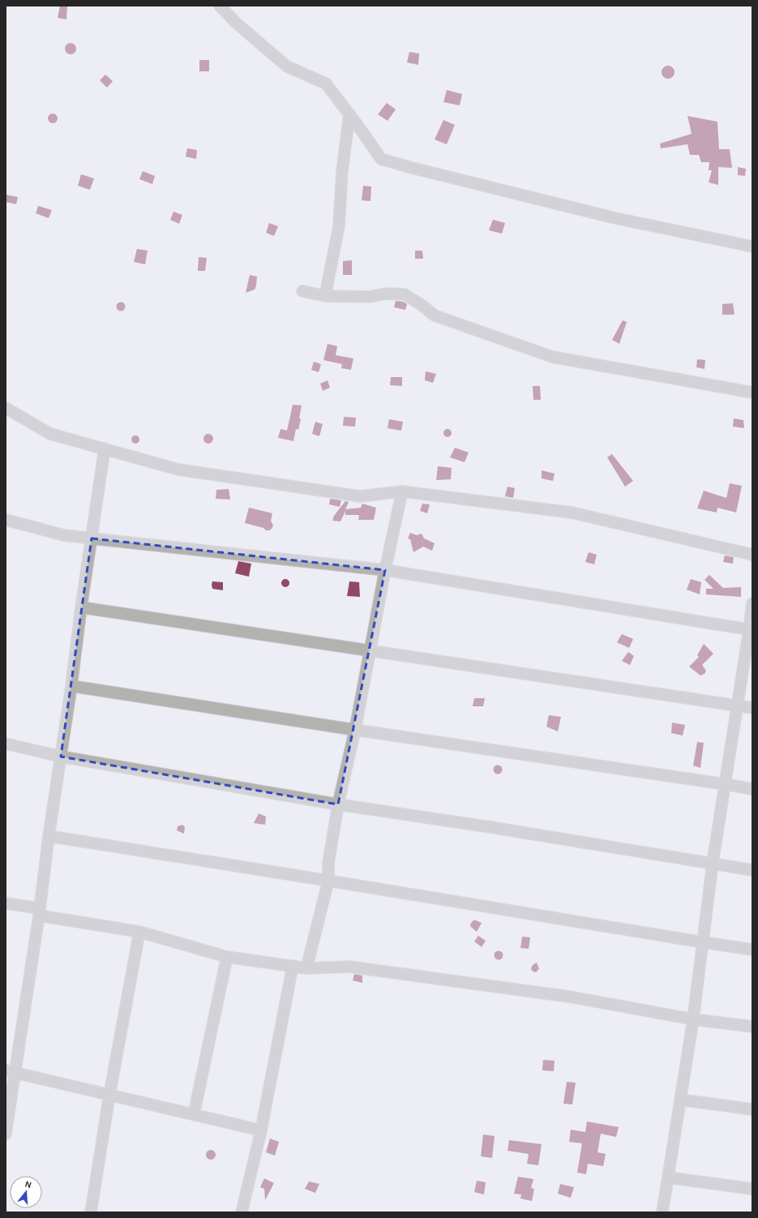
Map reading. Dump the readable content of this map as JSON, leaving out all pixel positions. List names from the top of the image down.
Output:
{
  "north": "top"
}
